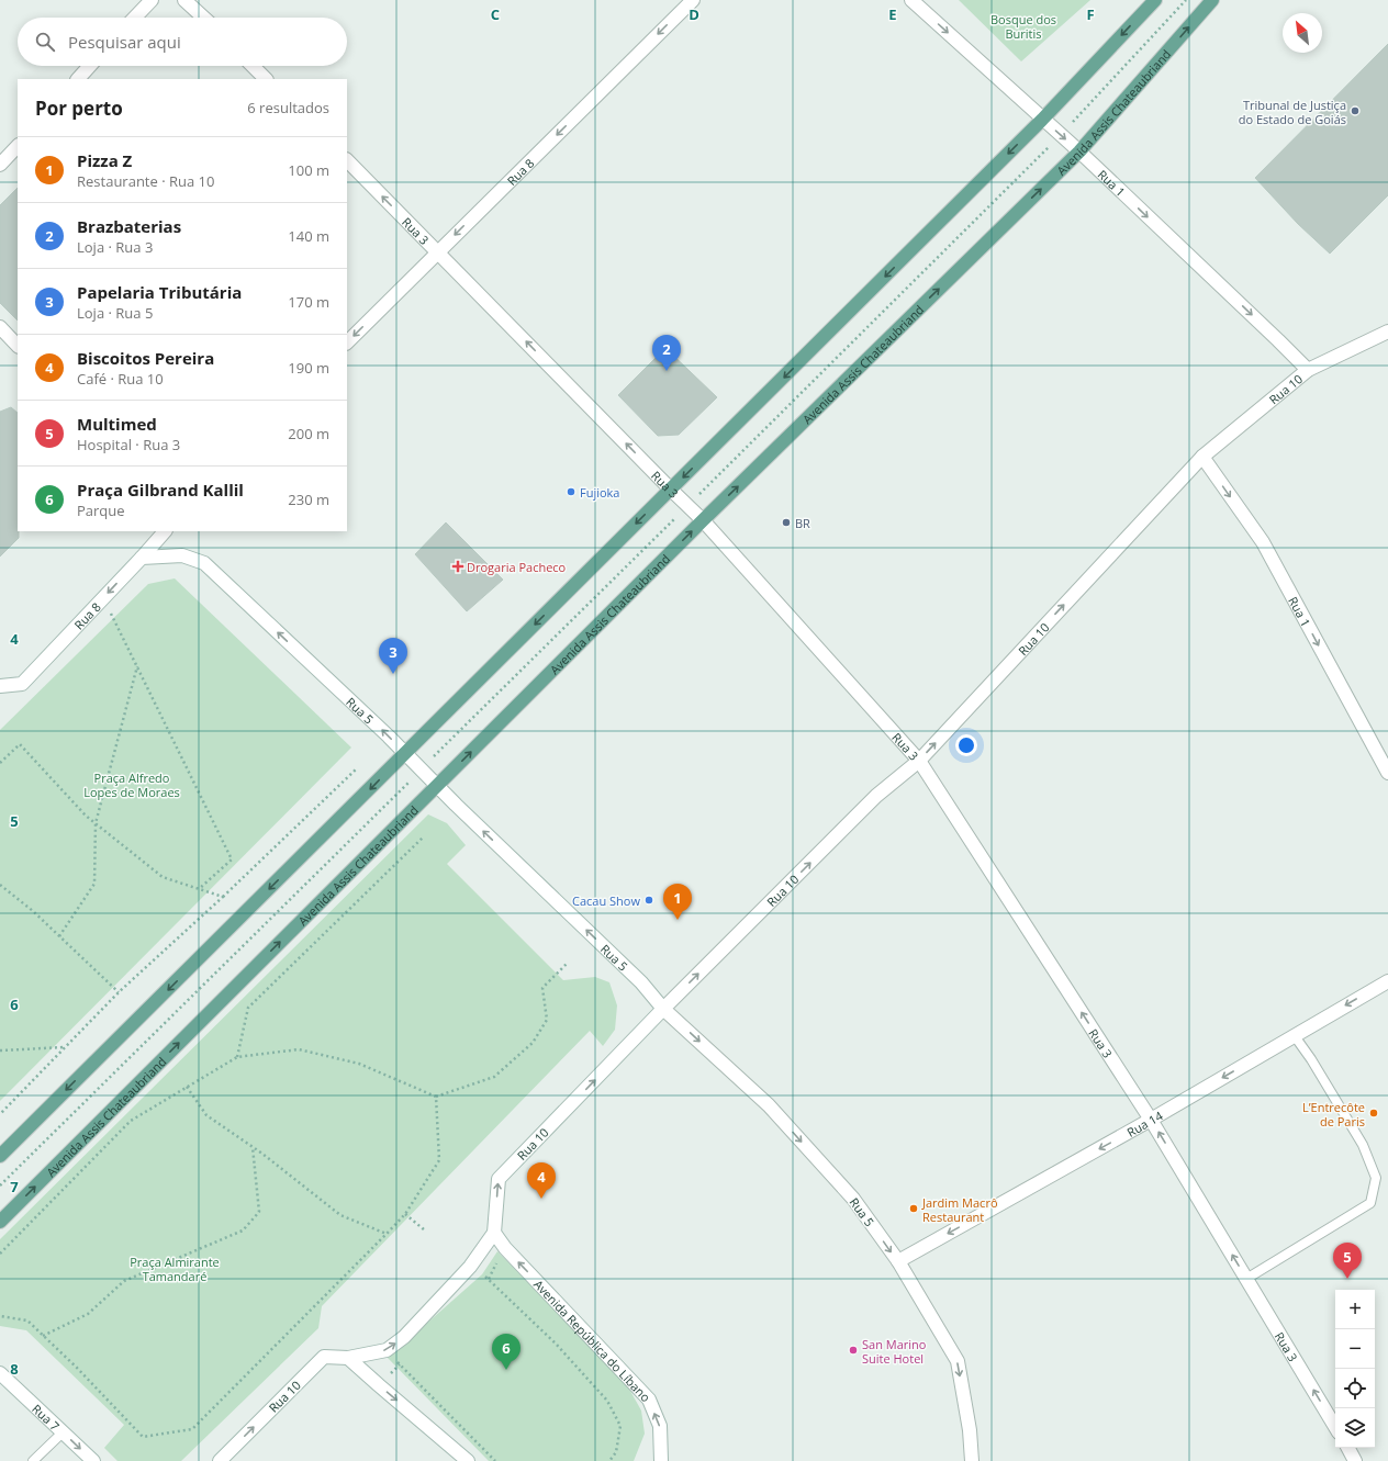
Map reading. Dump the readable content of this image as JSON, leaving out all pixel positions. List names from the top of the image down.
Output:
{
  "streets": {
    "main road": ["Avenida Assis Chateaubriand"],
    "street": [
      "Rua 8",
      "Rua 1",
      "Rua 3",
      "Rua 10",
      "Rua 5",
      "Rua 14",
      "Avenida República do Líbano",
      "Rua 7"
    ]
  },
  "crossings": [
    ["Avenida Assis Chateaubriand", "Rua 1"],
    ["Avenida Assis Chateaubriand", "Rua 3"],
    ["Avenida Assis Chateaubriand", "Rua 5"],
    ["Rua 8", "Rua 3"],
    ["Rua 8", "Rua 5"],
    ["Rua 1", "Rua 10"],
    ["Rua 3", "Rua 10"],
    ["Rua 3", "Rua 14"],
    ["Rua 10", "Rua 5"],
    ["Rua 10", "Avenida República do Líbano"],
    ["Rua 5", "Rua 14"]
  ],
  "one_way": [
    "Rua 8",
    "Rua 1",
    "Rua 3",
    "Rua 10",
    "Rua 14",
    "Avenida República do Líbano"
  ],
  "parks": ["Bosque dos Buritis", "Praça Alfredo Lopes de Moraes", "Praça Almirante Tamandaré"],
  "places": {
    "other": [
      "Tribunal de Justiça do Estado de Goiás",
      "Fujioka",
      "BR",
      "Cacau Show",
      "L’Entrecôte de Paris",
      "Jardim Macrô Restaurant",
      "San Marino Suite Hotel"
    ],
    "health": ["Drogaria Pacheco"]
  },
  "north": "top left",
  "page": {
    "search": "Pesquisar aqui",
    "heading": ["Por perto", "6 resultados"],
    "list": [
      {
        "mark": "1",
        "name": "Pizza Z",
        "note": "Restaurante · Rua 10",
        "value": "100 m"
      },
      {
        "mark": "2",
        "name": "Brazbaterias",
        "note": "Loja · Rua 3",
        "value": "140 m"
      },
      {
        "mark": "3",
        "name": "Papelaria Tributária",
        "note": "Loja · Rua 5",
        "value": "170 m"
      },
      {
        "mark": "4",
        "name": "Biscoitos Pereira",
        "note": "Café · Rua 10",
        "value": "190 m"
      },
      {
        "mark": "5",
        "name": "Multimed",
        "note": "Hospital · Rua 3",
        "value": "200 m"
      },
      {
        "mark": "6",
        "name": "Praça Gilbrand Kallil",
        "note": "Parque",
        "value": "230 m"
      }
    ],
    "pins": [
      "2",
      "3",
      "1",
      "4",
      "5",
      "6"
    ],
    "map_buttons": ["+", "−"]
  },
  "grid": {
    "columns": [
      "C",
      "D",
      "E",
      "F"
    ],
    "rows": [
      "4",
      "5",
      "6",
      "7",
      "8"
    ]
  }
}
